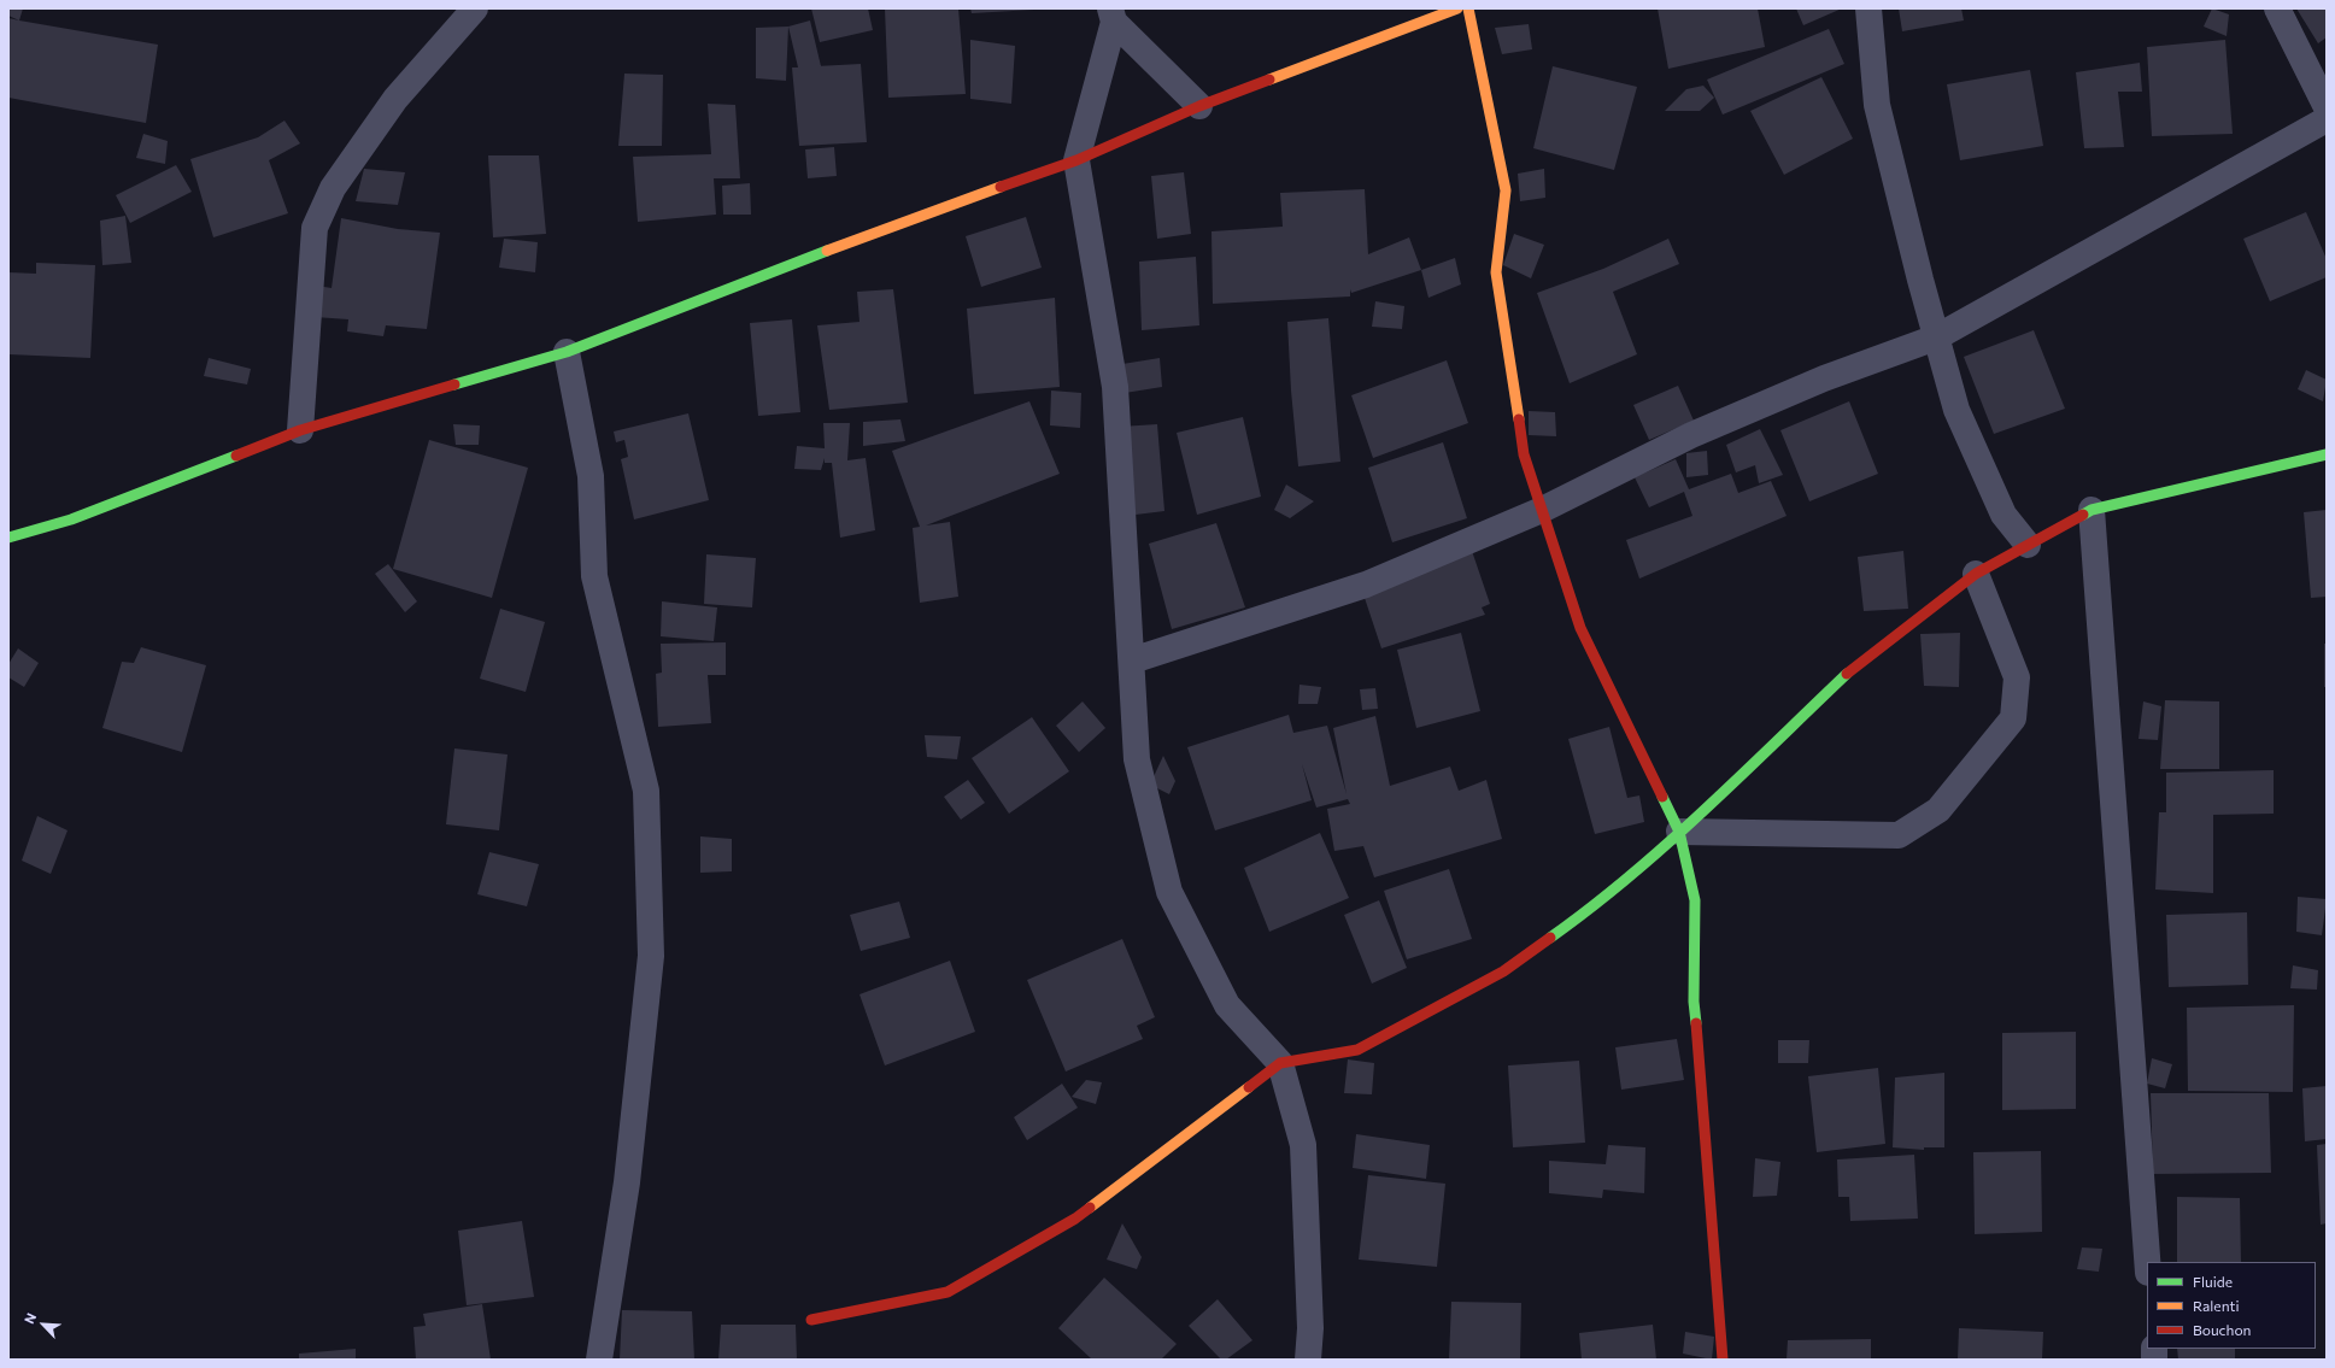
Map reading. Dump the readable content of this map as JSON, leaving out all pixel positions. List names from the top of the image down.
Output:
{
  "legend": ["Fluide", "Ralenti", "Bouchon"],
  "north": "top left"
}
